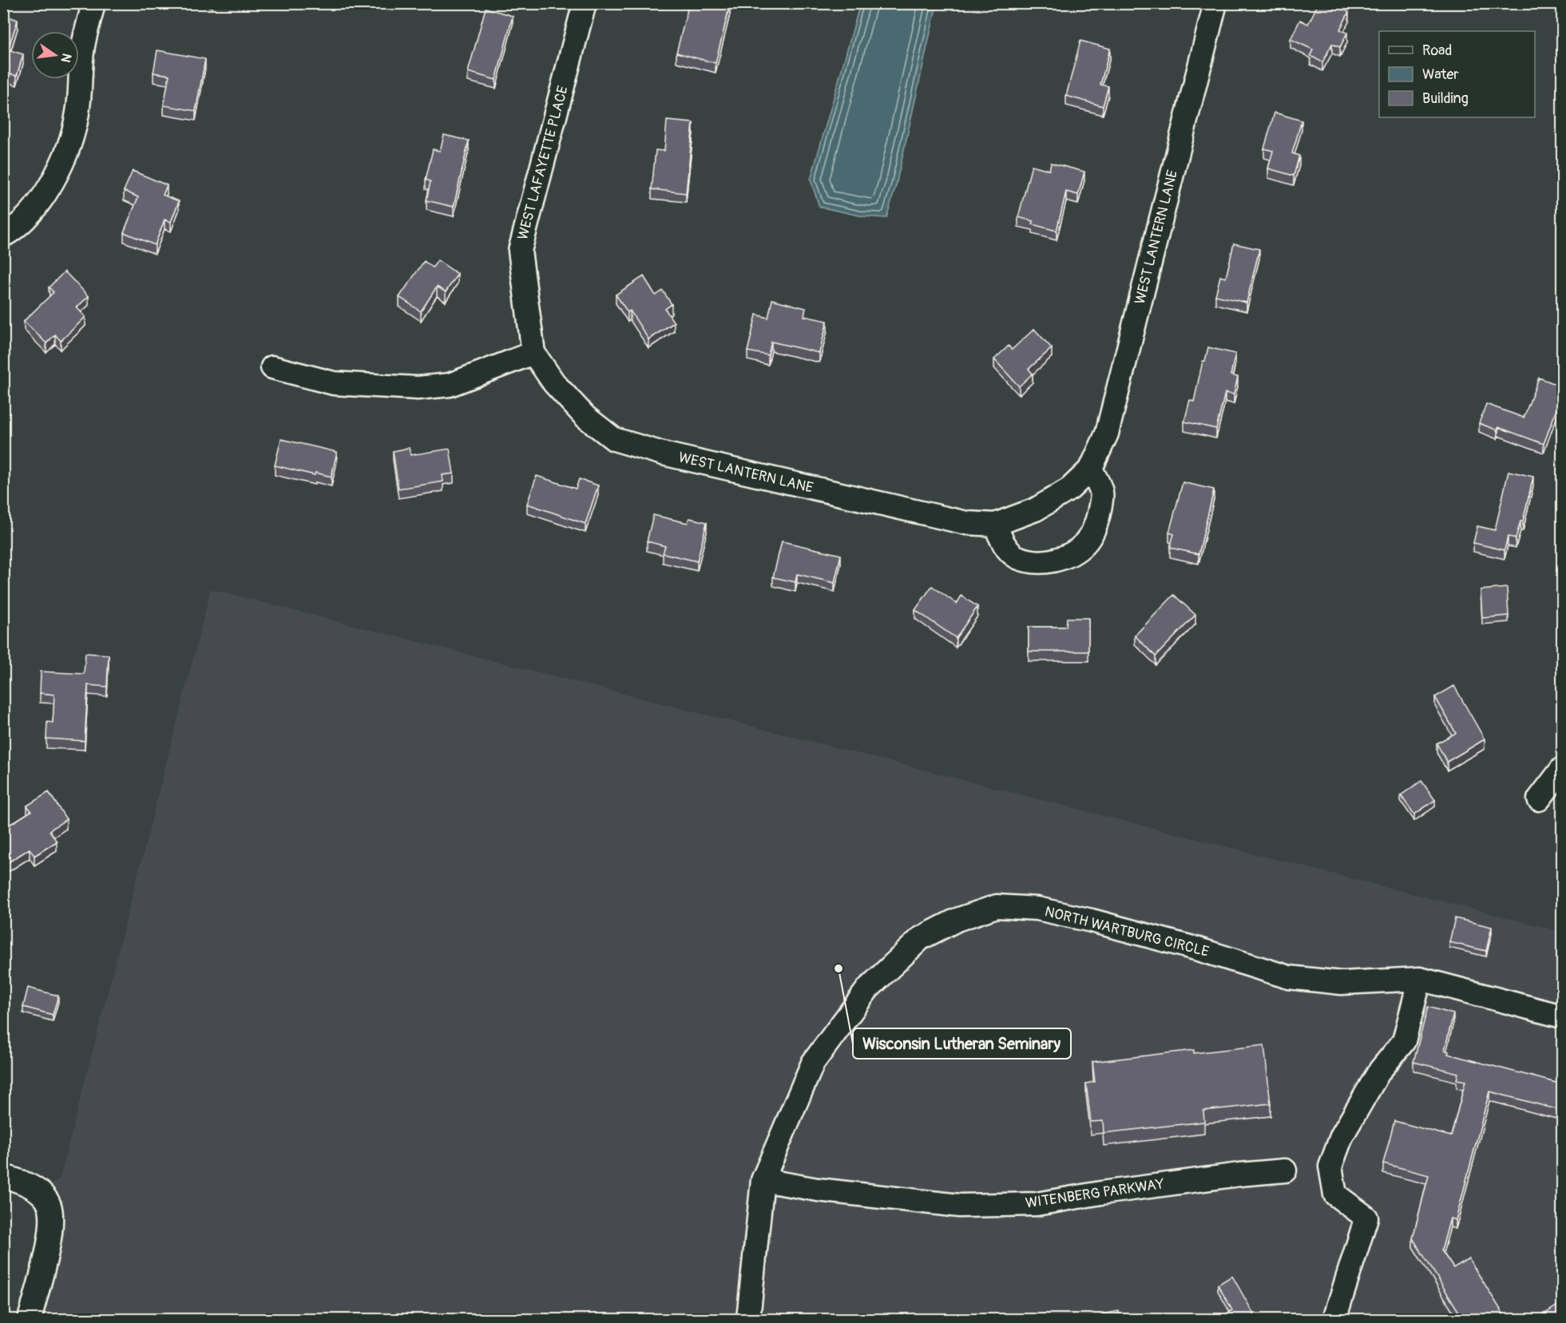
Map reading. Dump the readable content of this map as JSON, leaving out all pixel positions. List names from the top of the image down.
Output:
{
  "streets": {
    "street": [
      "WEST LAFAYETTE PLACE",
      "WEST LANTERN LANE",
      "NORTH WARTBURG CIRCLE",
      "WITENBERG PARKWAY"
    ]
  },
  "crossings": [
    ["WEST LAFAYETTE PLACE", "WEST LANTERN LANE"],
    ["NORTH WARTBURG CIRCLE", "WITENBERG PARKWAY"]
  ],
  "places": ["Wisconsin Lutheran Seminary"],
  "legend": ["Road", "Water", "Building"],
  "north": "right"
}
